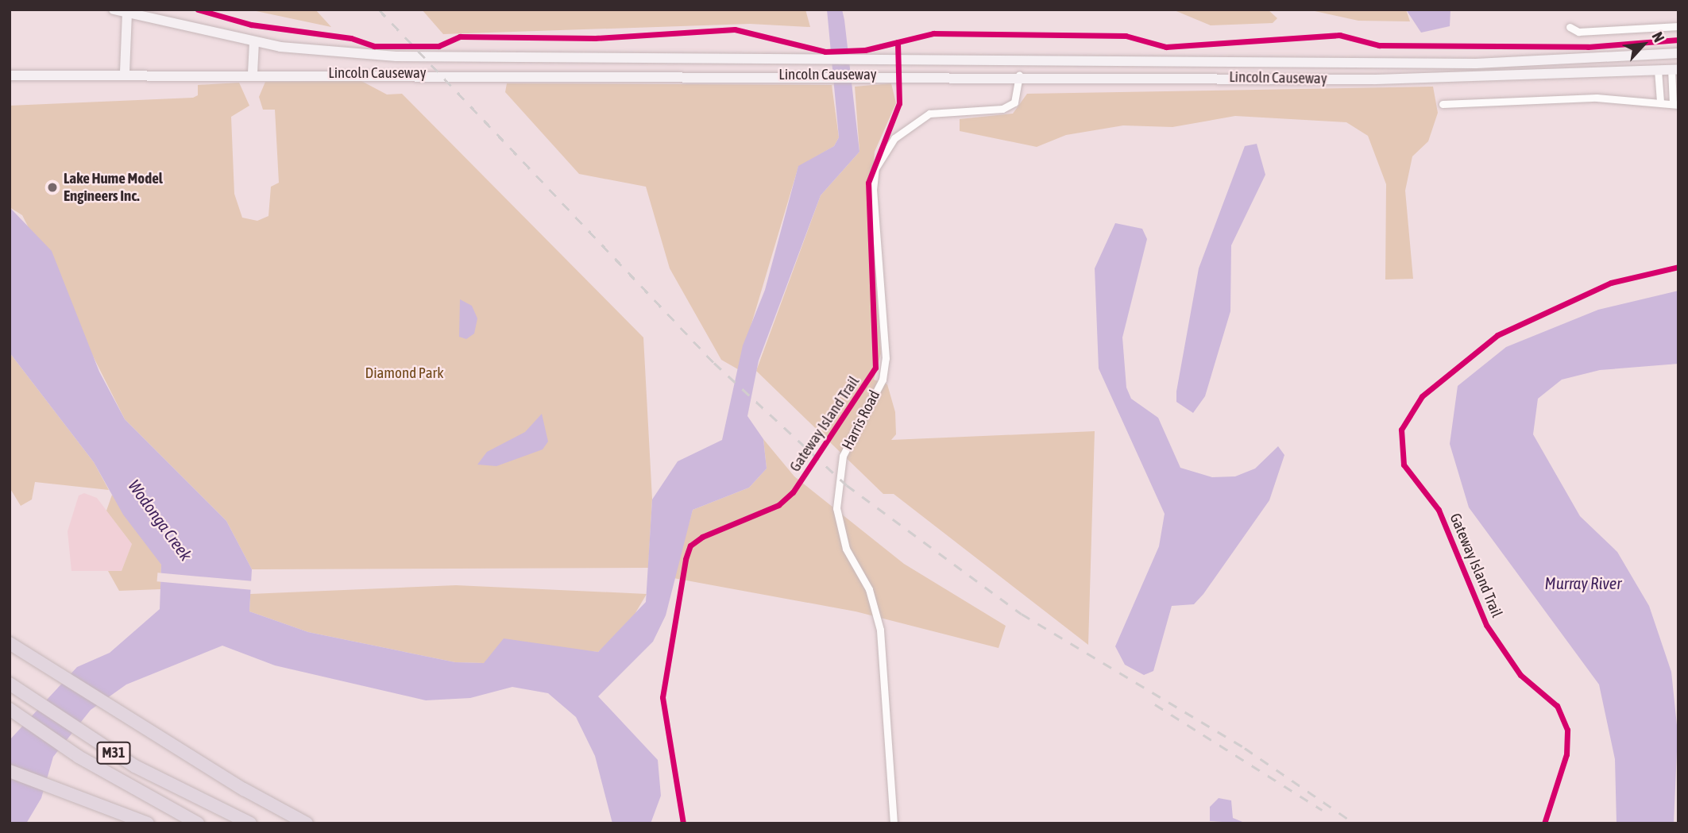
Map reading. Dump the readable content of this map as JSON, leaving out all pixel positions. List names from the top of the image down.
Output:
{
  "streets": {
    "highway": ["M31"],
    "main road": ["Lincoln Causeway"],
    "street": ["Harris Road"],
    "cycle path": ["Gateway Island Trail"]
  },
  "crossings": [
    ["Lincoln Causeway", "Harris Road"]
  ],
  "water": ["Wodonga Creek", "Murray River"],
  "parks": ["Diamond Park"],
  "places": ["Lake Hume Model Engineers Inc."],
  "north": "top right"
}
